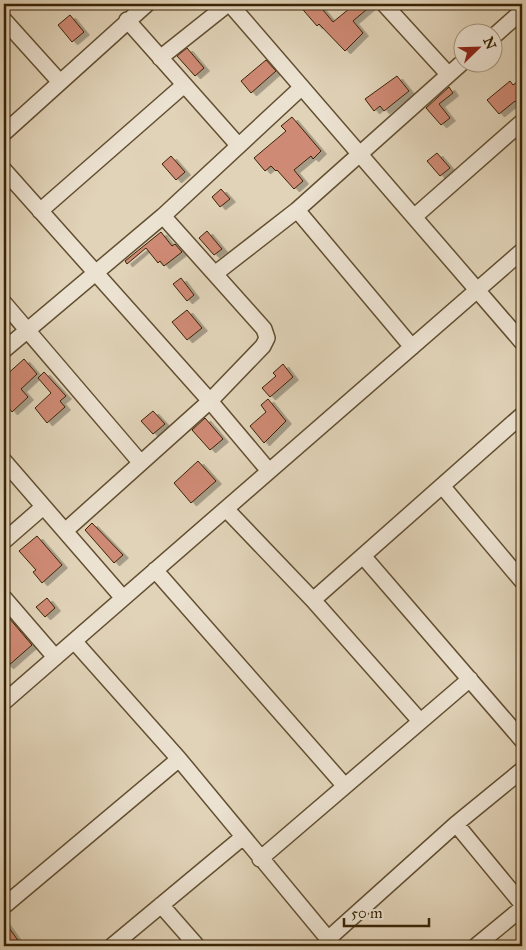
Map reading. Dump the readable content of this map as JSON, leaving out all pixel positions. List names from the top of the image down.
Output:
{
  "scale_bar": "50 m",
  "north": "top right"
}
